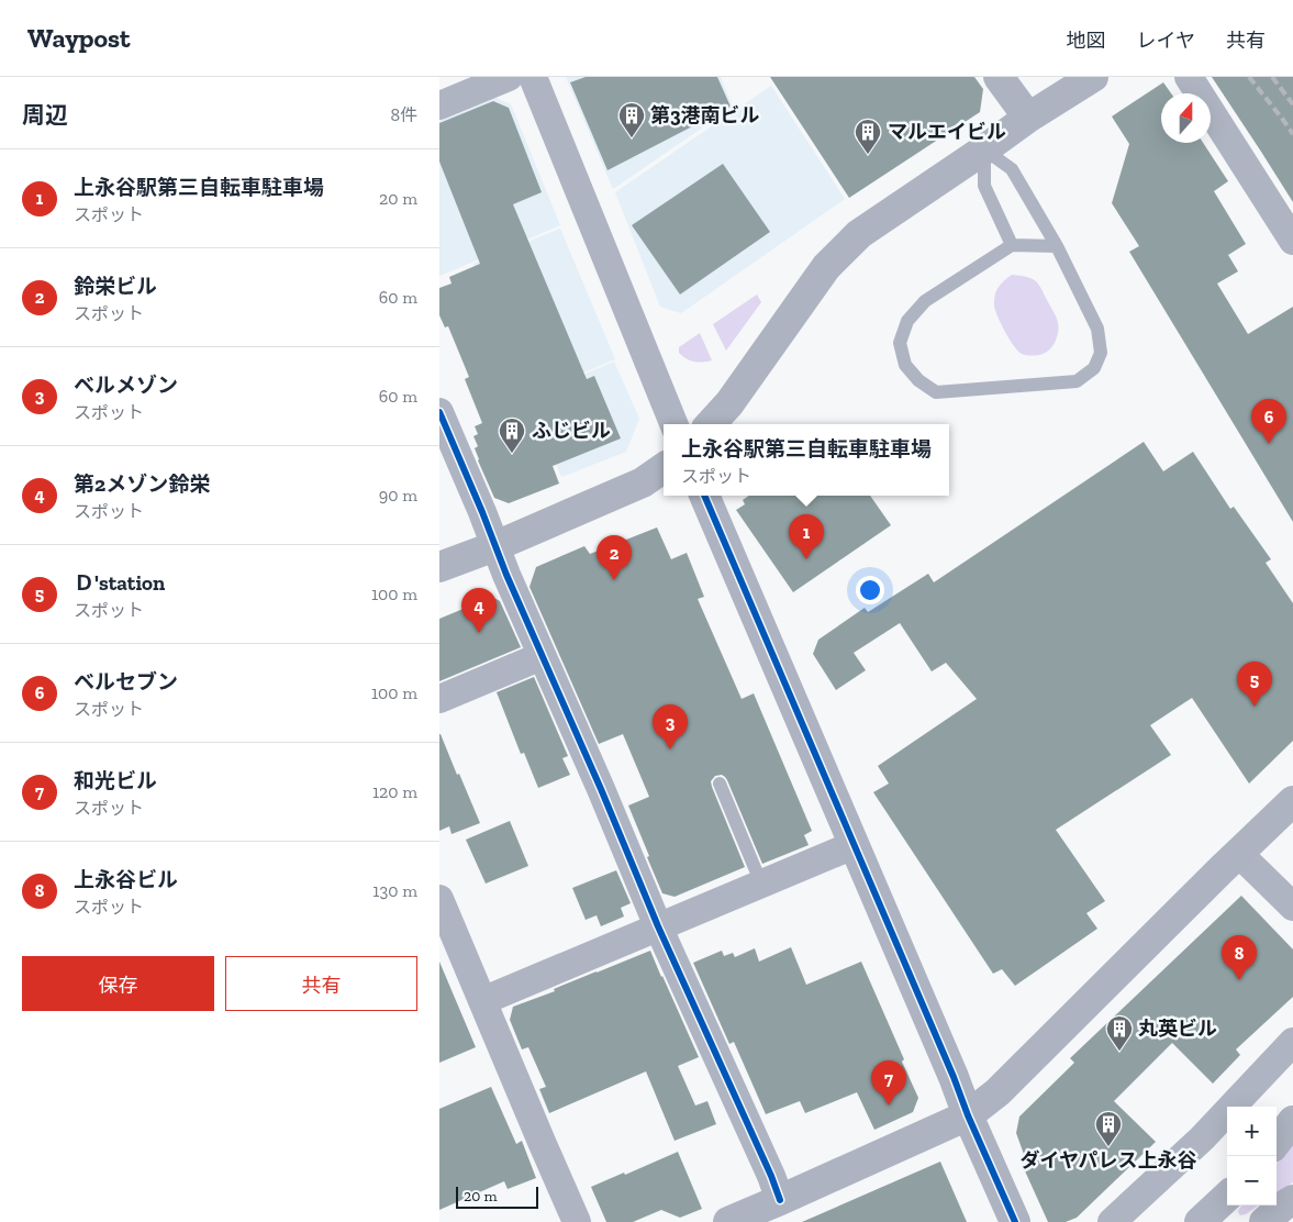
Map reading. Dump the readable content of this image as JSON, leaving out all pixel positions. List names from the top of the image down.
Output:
{
  "places": {
    "building": [
      "第3港南ビル",
      "マルエイビル",
      "ふじビル",
      "丸英ビル",
      "ダイヤパレス上永谷"
    ]
  },
  "scale_bar": "20 m",
  "north": "top",
  "page": {
    "header": "Waypost",
    "nav": ["地図", "レイヤ", "共有"],
    "heading": ["周辺", "8件"],
    "list": [
      {
        "mark": "1",
        "name": "上永谷駅第三自転車駐車場",
        "note": "スポット",
        "value": "20 m"
      },
      {
        "mark": "2",
        "name": "鈴栄ビル",
        "note": "スポット",
        "value": "60 m"
      },
      {
        "mark": "3",
        "name": "ベルメゾン",
        "note": "スポット",
        "value": "60 m"
      },
      {
        "mark": "4",
        "name": "第2メゾン鈴栄",
        "note": "スポット",
        "value": "90 m"
      },
      {
        "mark": "5",
        "name": "Ｄ'station",
        "note": "スポット",
        "value": "100 m"
      },
      {
        "mark": "6",
        "name": "ベルセブン",
        "note": "スポット",
        "value": "100 m"
      },
      {
        "mark": "7",
        "name": "和光ビル",
        "note": "スポット",
        "value": "120 m"
      },
      {
        "mark": "8",
        "name": "上永谷ビル",
        "note": "スポット",
        "value": "130 m"
      }
    ],
    "pins": [
      "6",
      "1",
      "2",
      "4",
      "5",
      "3",
      "8",
      "7"
    ],
    "popup": ["上永谷駅第三自転車駐車場", "スポット"],
    "buttons": ["保存", "共有"],
    "map_buttons": ["+", "−"],
    "scale": "20 m"
  }
}
